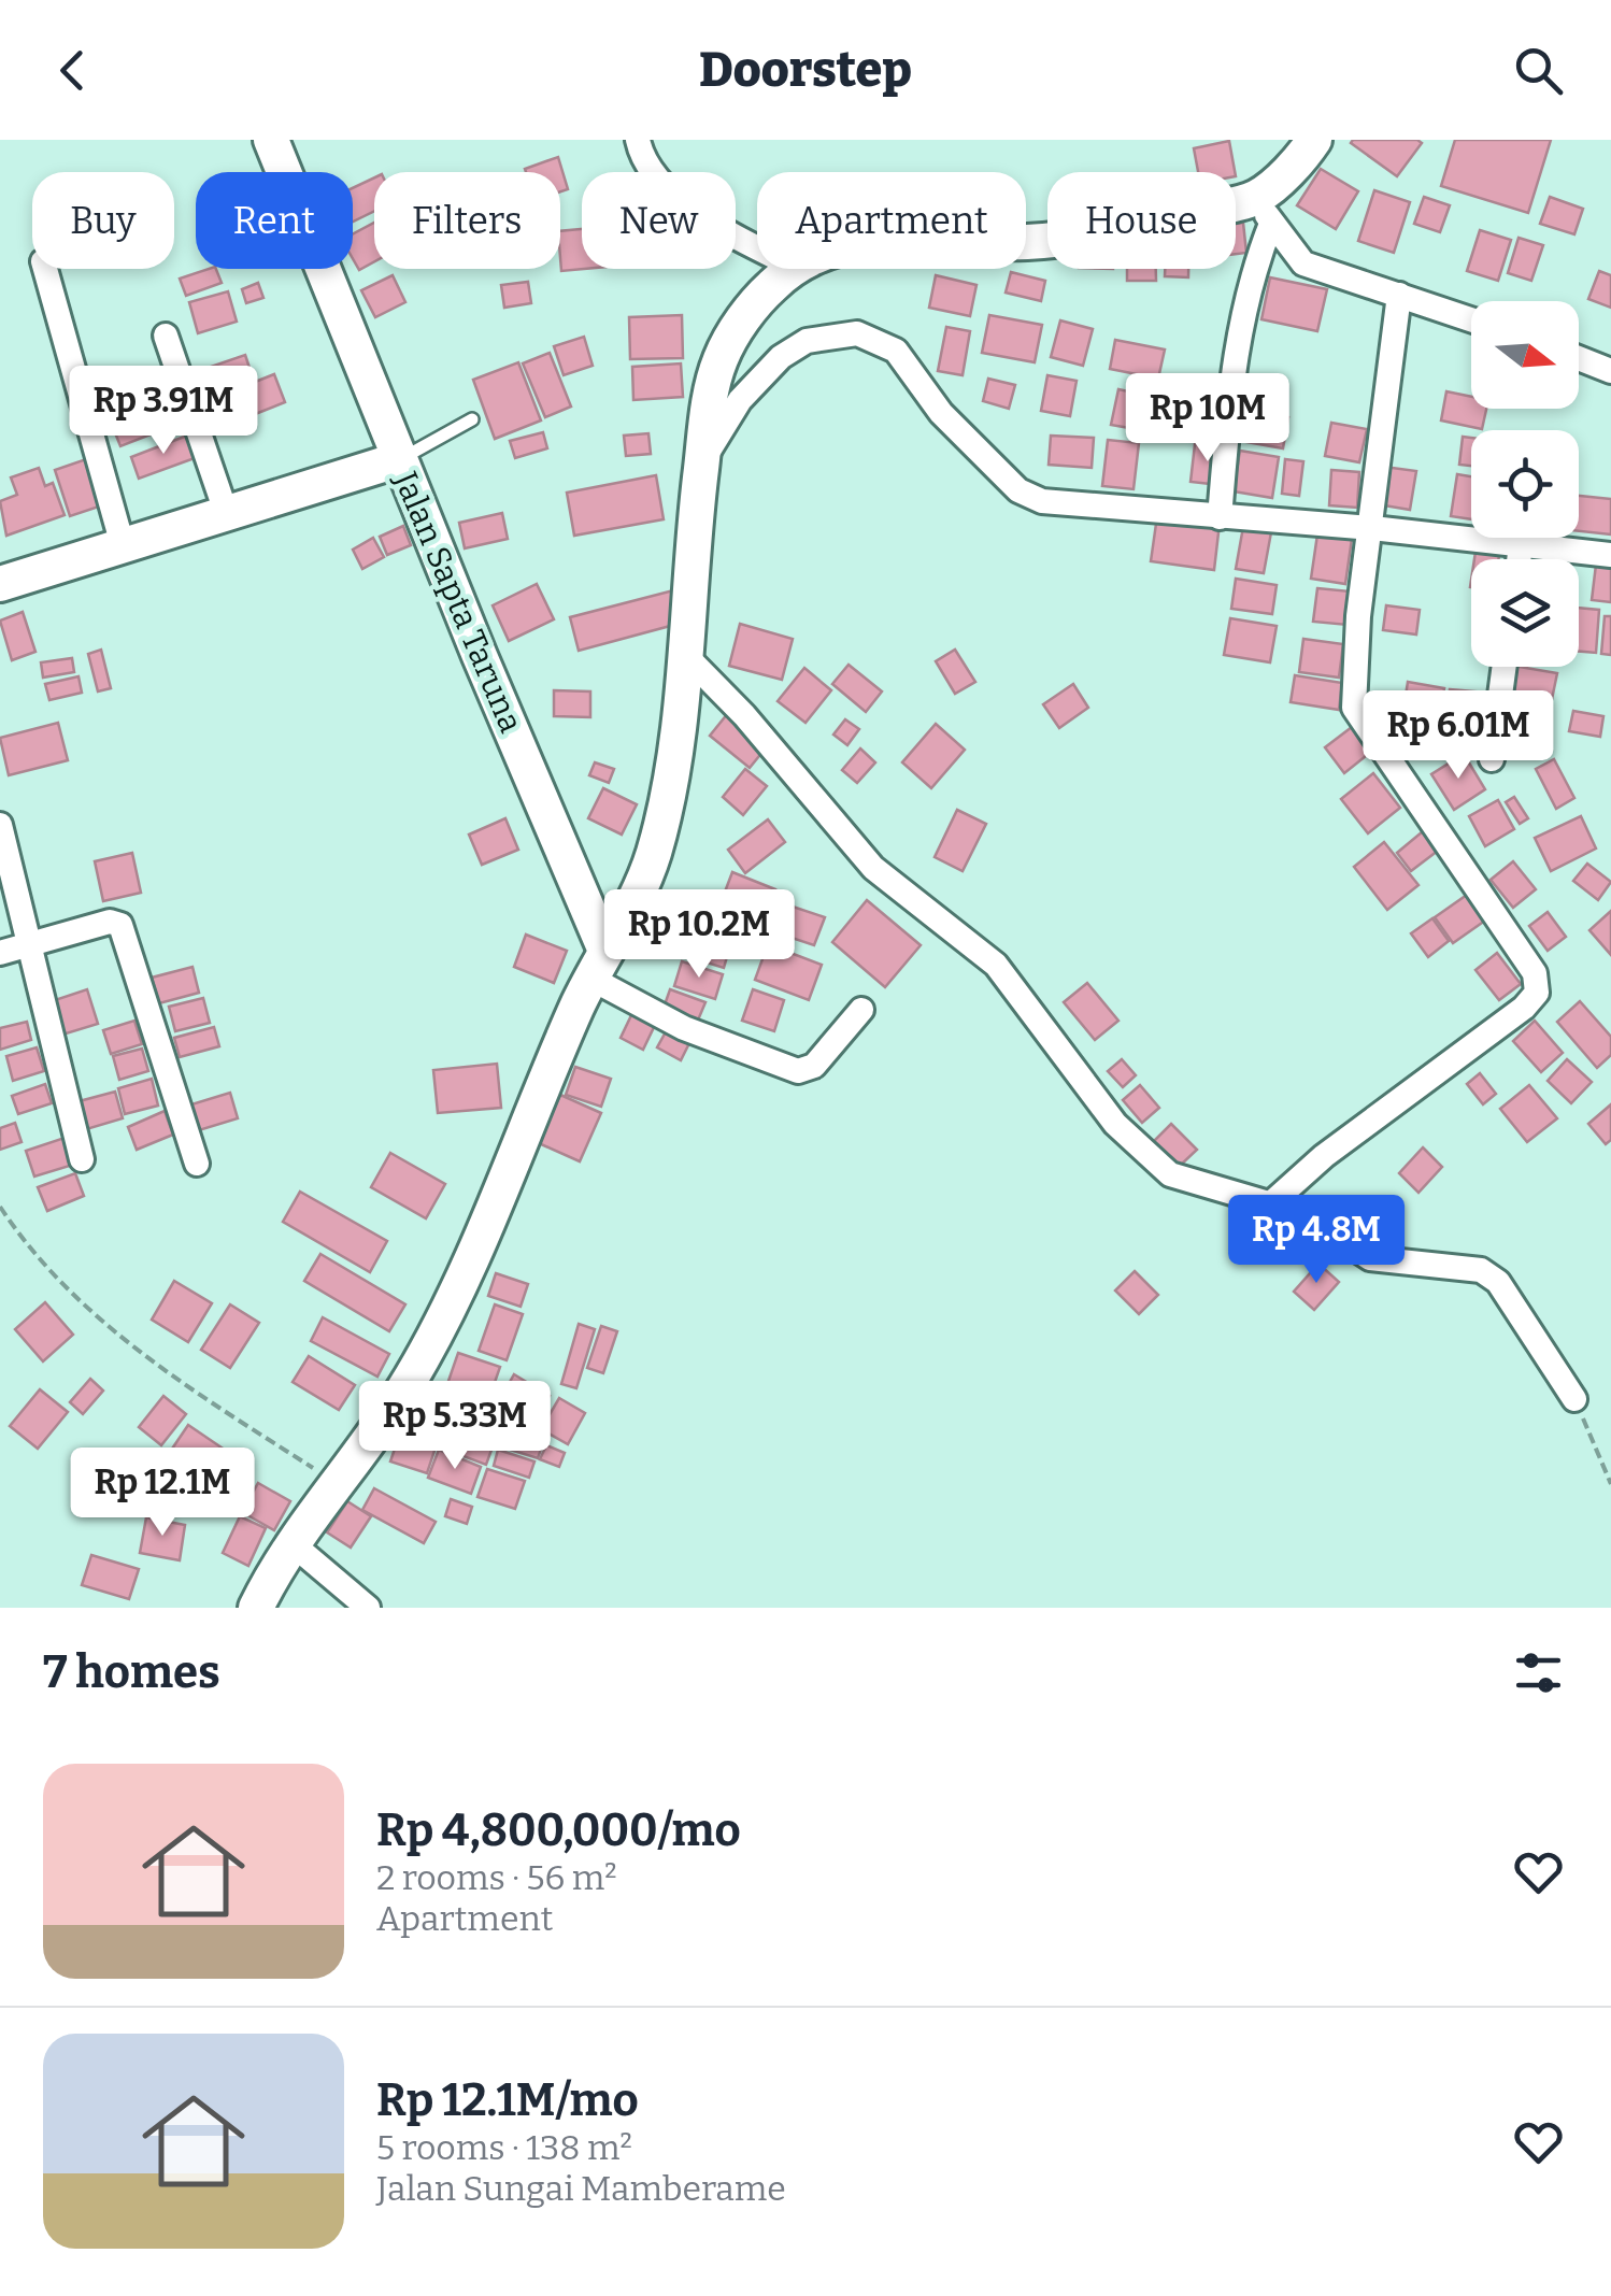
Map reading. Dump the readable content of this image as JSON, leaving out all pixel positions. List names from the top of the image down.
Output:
{
  "streets": {
    "street": ["Jalan Sapta Taruna"]
  },
  "north": "right",
  "page": {
    "header": "Doorstep",
    "chip": [
      "Buy",
      "Rent",
      "Filters",
      "New",
      "Apartment",
      "House"
    ],
    "price": [
      "Rp 3.91M",
      "Rp 10M",
      "Rp 6.01M",
      "Rp 10.2M",
      "Rp 4.8M",
      "Rp 5.33M",
      "Rp 12.1M"
    ],
    "heading": "7 homes",
    "list": [
      {
        "name": "Rp 4,800,000/mo",
        "note": "2 rooms · 56 m² · Apartment"
      },
      {
        "name": "Rp 12.1M/mo",
        "note": "5 rooms · 138 m² · Jalan Sungai Mamberame"
      }
    ]
  }
}
